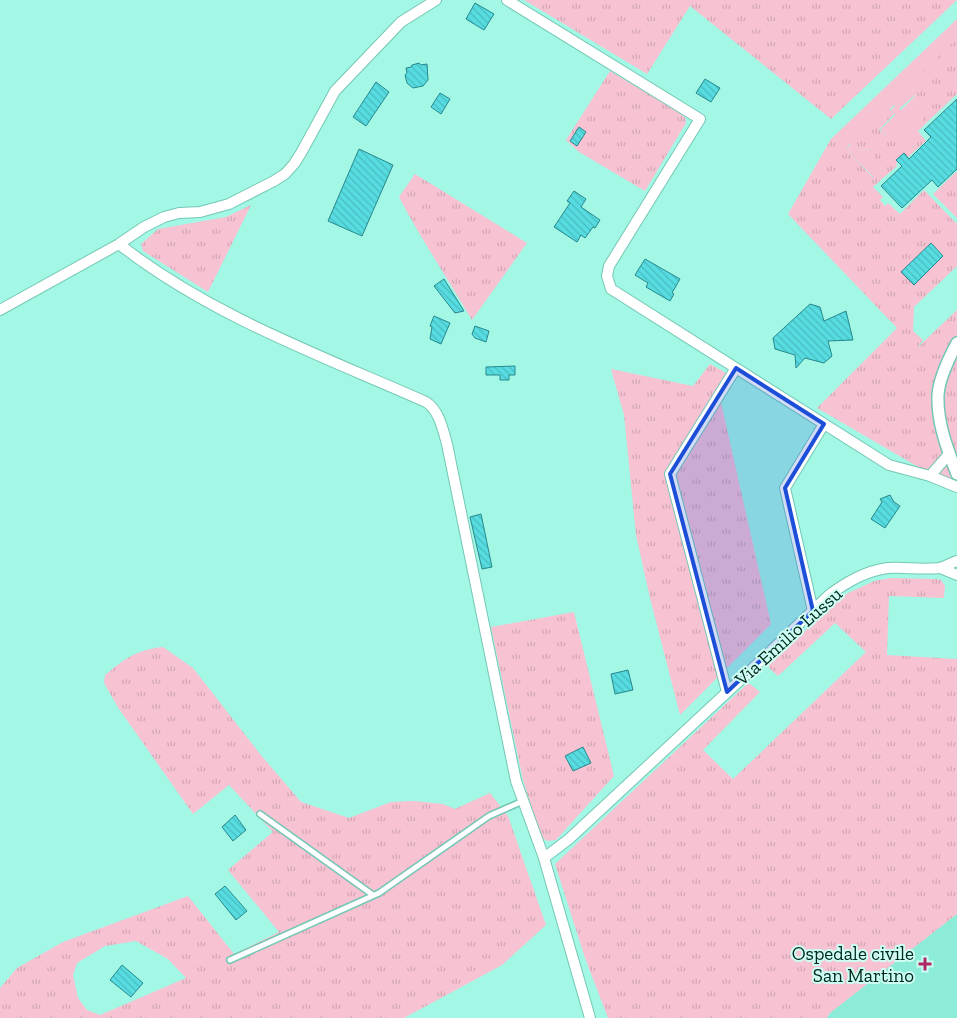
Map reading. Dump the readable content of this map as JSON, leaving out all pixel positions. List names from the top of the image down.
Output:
{
  "streets": {
    "street": ["Via Emilio Lussu"]
  },
  "places": {
    "health": ["Ospedale civile San Martino"]
  }
}
